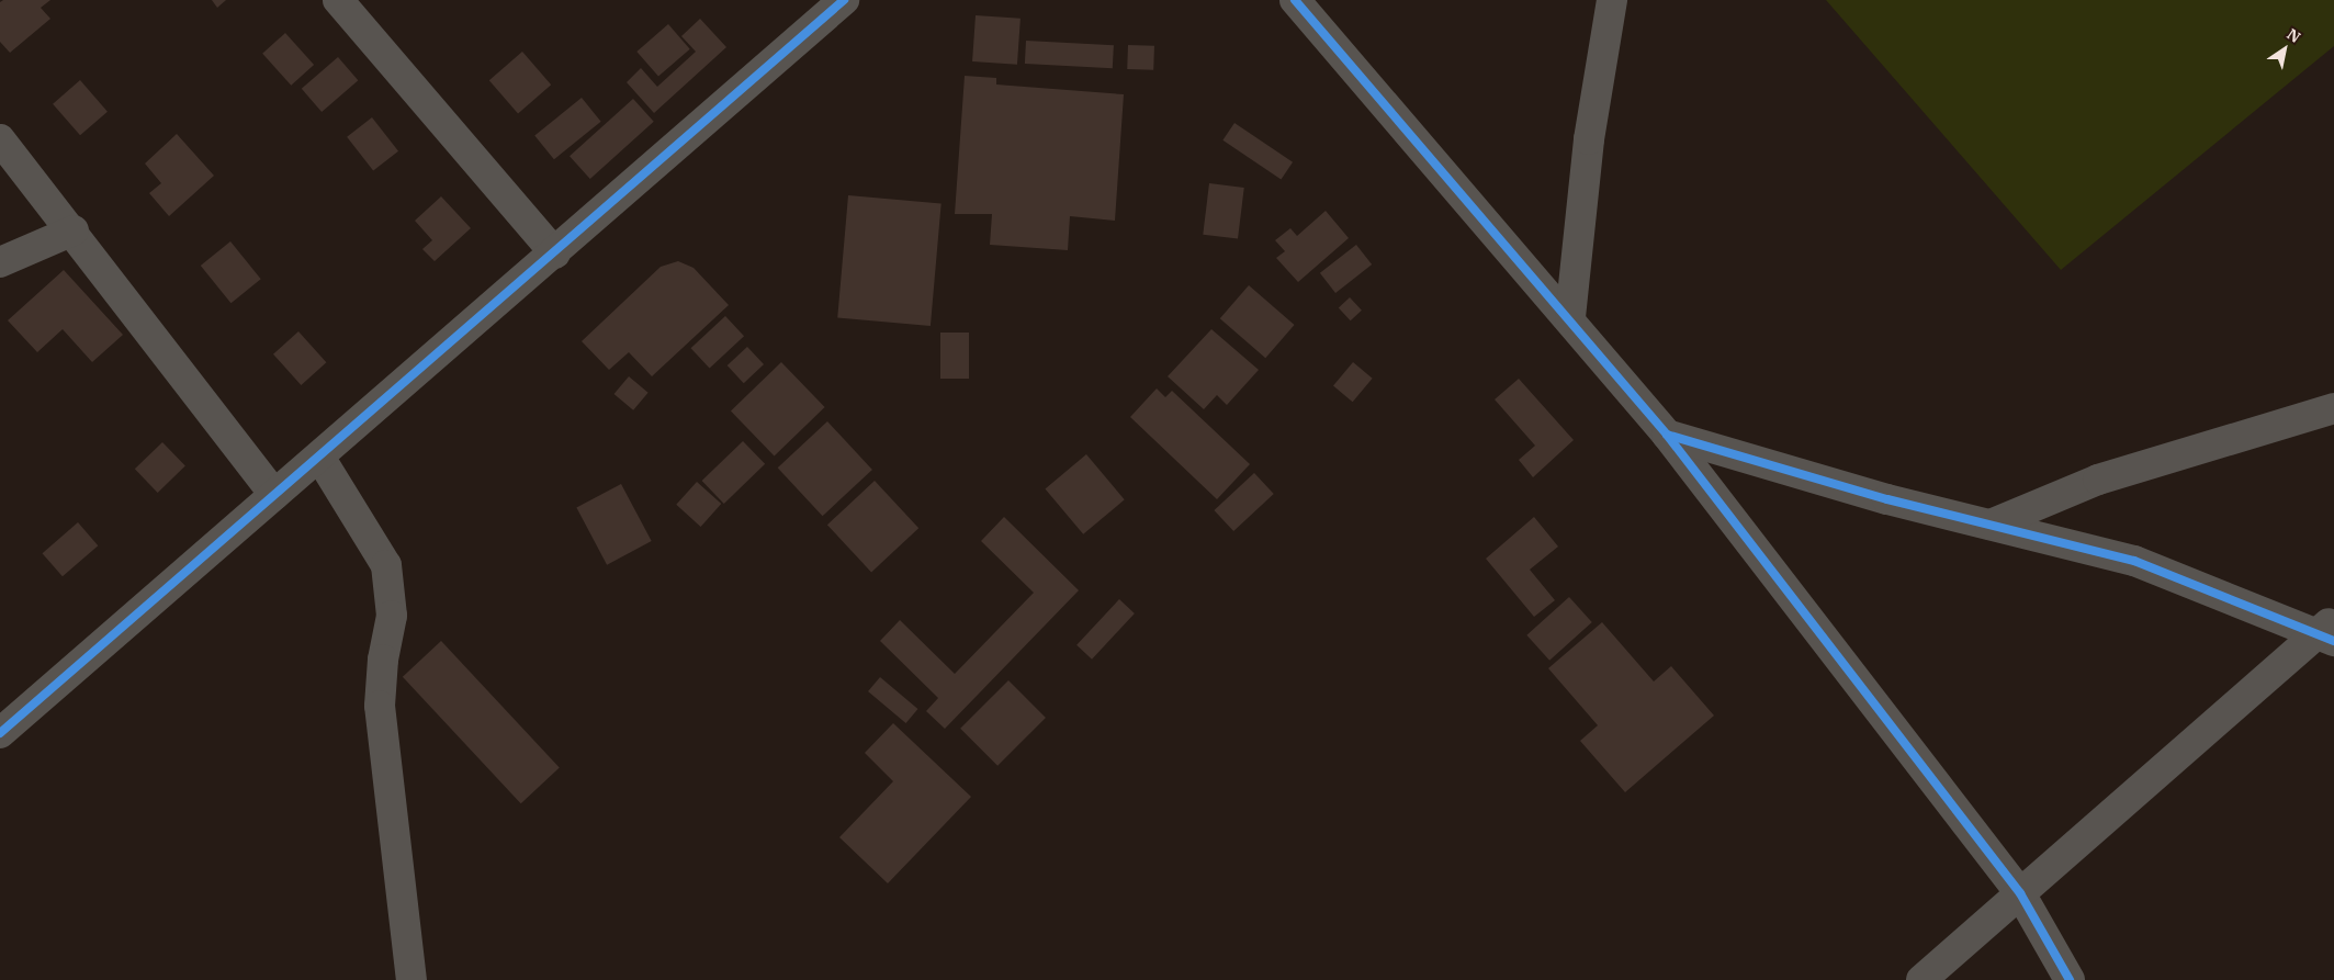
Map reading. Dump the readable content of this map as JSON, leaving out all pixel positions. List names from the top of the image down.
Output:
{
  "north": "top right"
}
